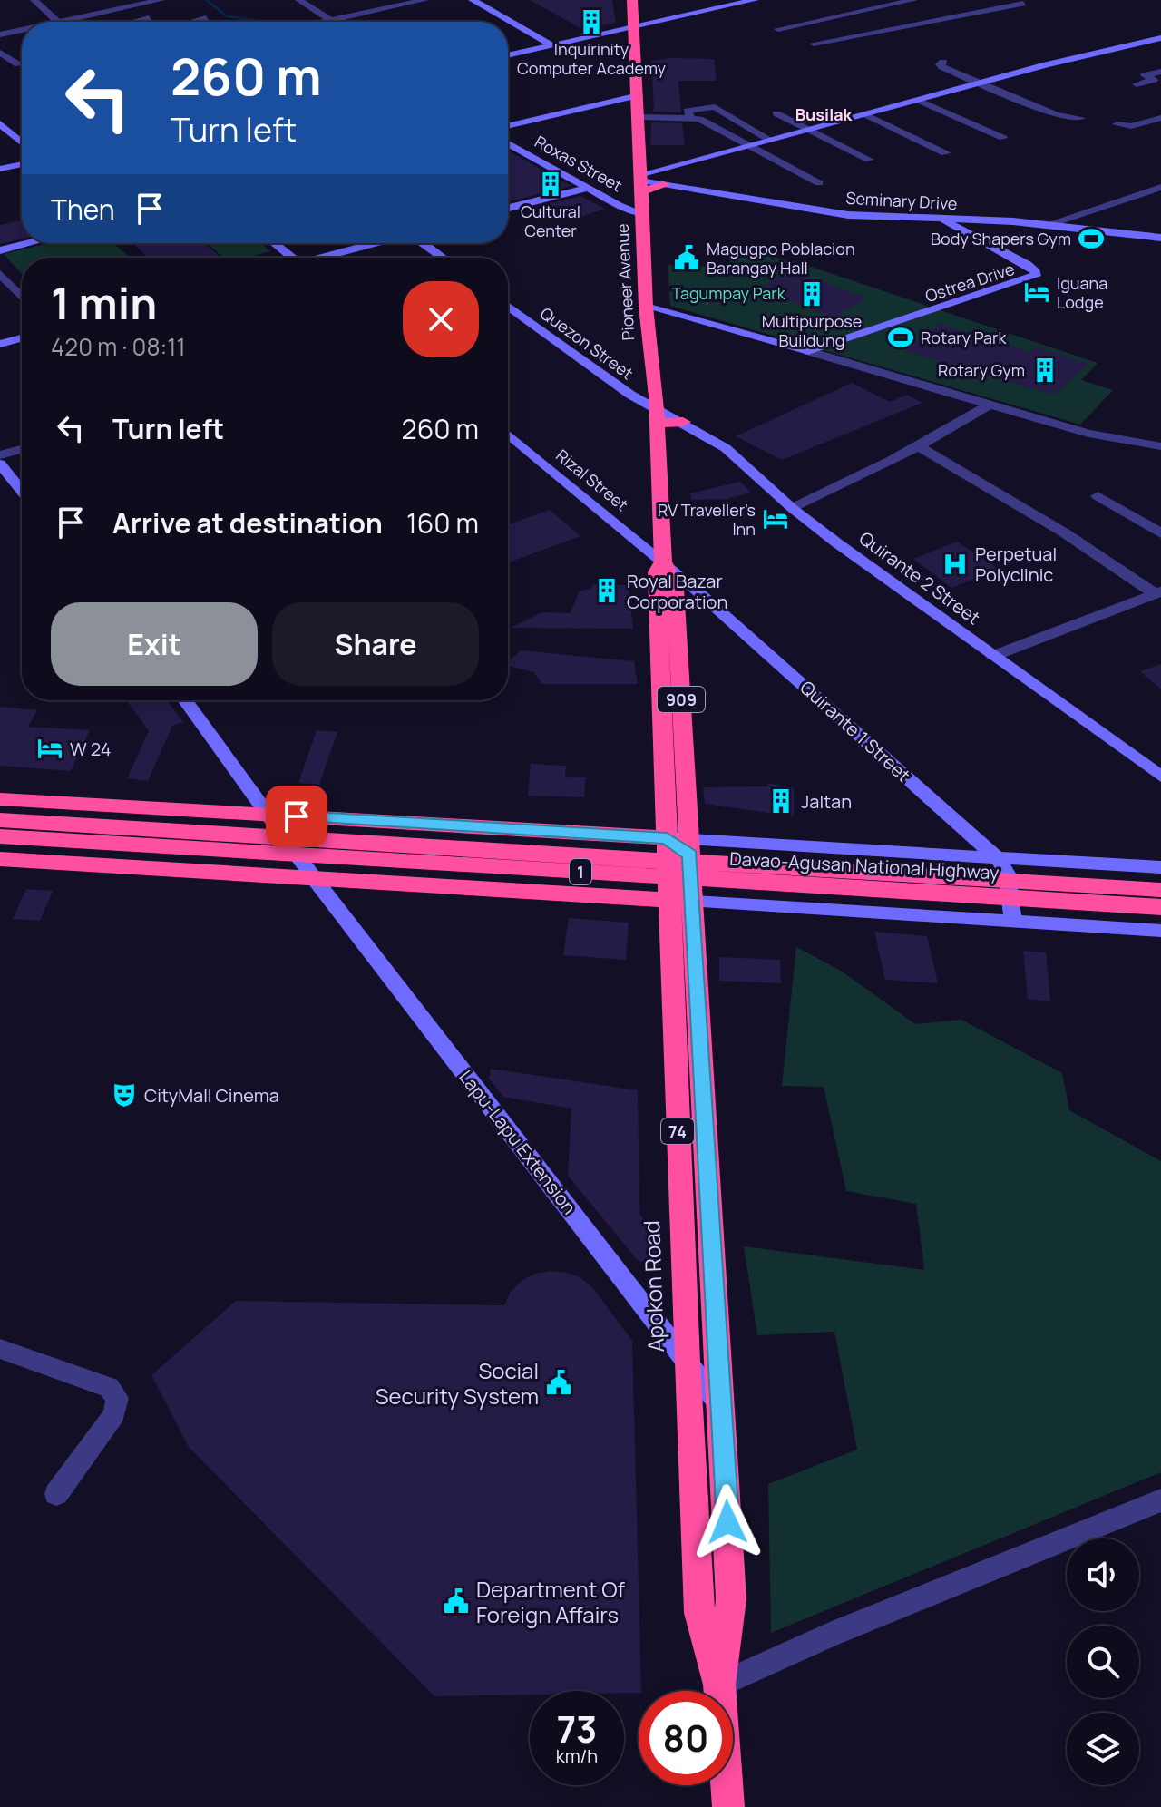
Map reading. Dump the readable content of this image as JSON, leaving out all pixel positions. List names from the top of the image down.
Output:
{
  "streets": {
    "highway": [
      "Pioneer Avenue",
      "909",
      "Davao-Agusan National Highway",
      "1",
      "74",
      "Apokon Road"
    ],
    "street": [
      "Roxas Street",
      "Seminary Drive",
      "Ostrea Drive",
      "Quezon Street",
      "Rizal Street",
      "Quirante 2 Street",
      "Quirante 1 Street",
      "Lapu-Lapu Extension"
    ]
  },
  "crossings": [
    ["Roxas Street", "Pioneer Avenue"],
    ["Seminary Drive", "Ostrea Drive"],
    ["Pioneer Avenue", "Quezon Street"],
    ["Pioneer Avenue", "Rizal Street"],
    ["Pioneer Avenue", "Quirante 1 Street"],
    ["Pioneer Avenue", "Davao-Agusan National Highway"],
    ["Pioneer Avenue", "1"],
    ["Pioneer Avenue", "Apokon Road"],
    ["Rizal Street", "Quirante 1 Street"],
    ["Quirante 1 Street", "Davao-Agusan National Highway"],
    ["Davao-Agusan National Highway", "1"],
    ["Davao-Agusan National Highway", "Lapu-Lapu Extension"],
    ["Davao-Agusan National Highway", "Apokon Road"],
    ["1", "Lapu-Lapu Extension"],
    ["Lapu-Lapu Extension", "Apokon Road"]
  ],
  "districts": ["Busilak"],
  "parks": ["Tagumpay Park"],
  "places": {
    "building": [
      "Inquirinity Computer Academy",
      "Cultural Center",
      "Multipurpose Buildung",
      "Rotary Gym",
      "Royal Bazar Corporation",
      "Jaltan"
    ],
    "sports": ["Body Shapers Gym", "Rotary Park"],
    "public building": ["Magugpo Poblacion Barangay Hall", "Social Security System", "Department Of Foreign Affairs"],
    "hotel": ["Iguana Lodge", "RV Traveller's Inn", "W 24"],
    "hospital": ["Perpetual Polyclinic"],
    "theatre": ["CityMall Cinema"]
  },
  "page": {
    "turn": ["260 m", "Turn left"],
    "then": "Then",
    "heading": ["1 min", "420 m · 08:11"],
    "list": [
      {
        "name": "Turn left",
        "value": "260 m"
      },
      {
        "name": "Arrive at destination",
        "value": "160 m"
      }
    ],
    "buttons": ["Exit", "Share"],
    "speed": "73 km/h",
    "limit": "80"
  }
}
